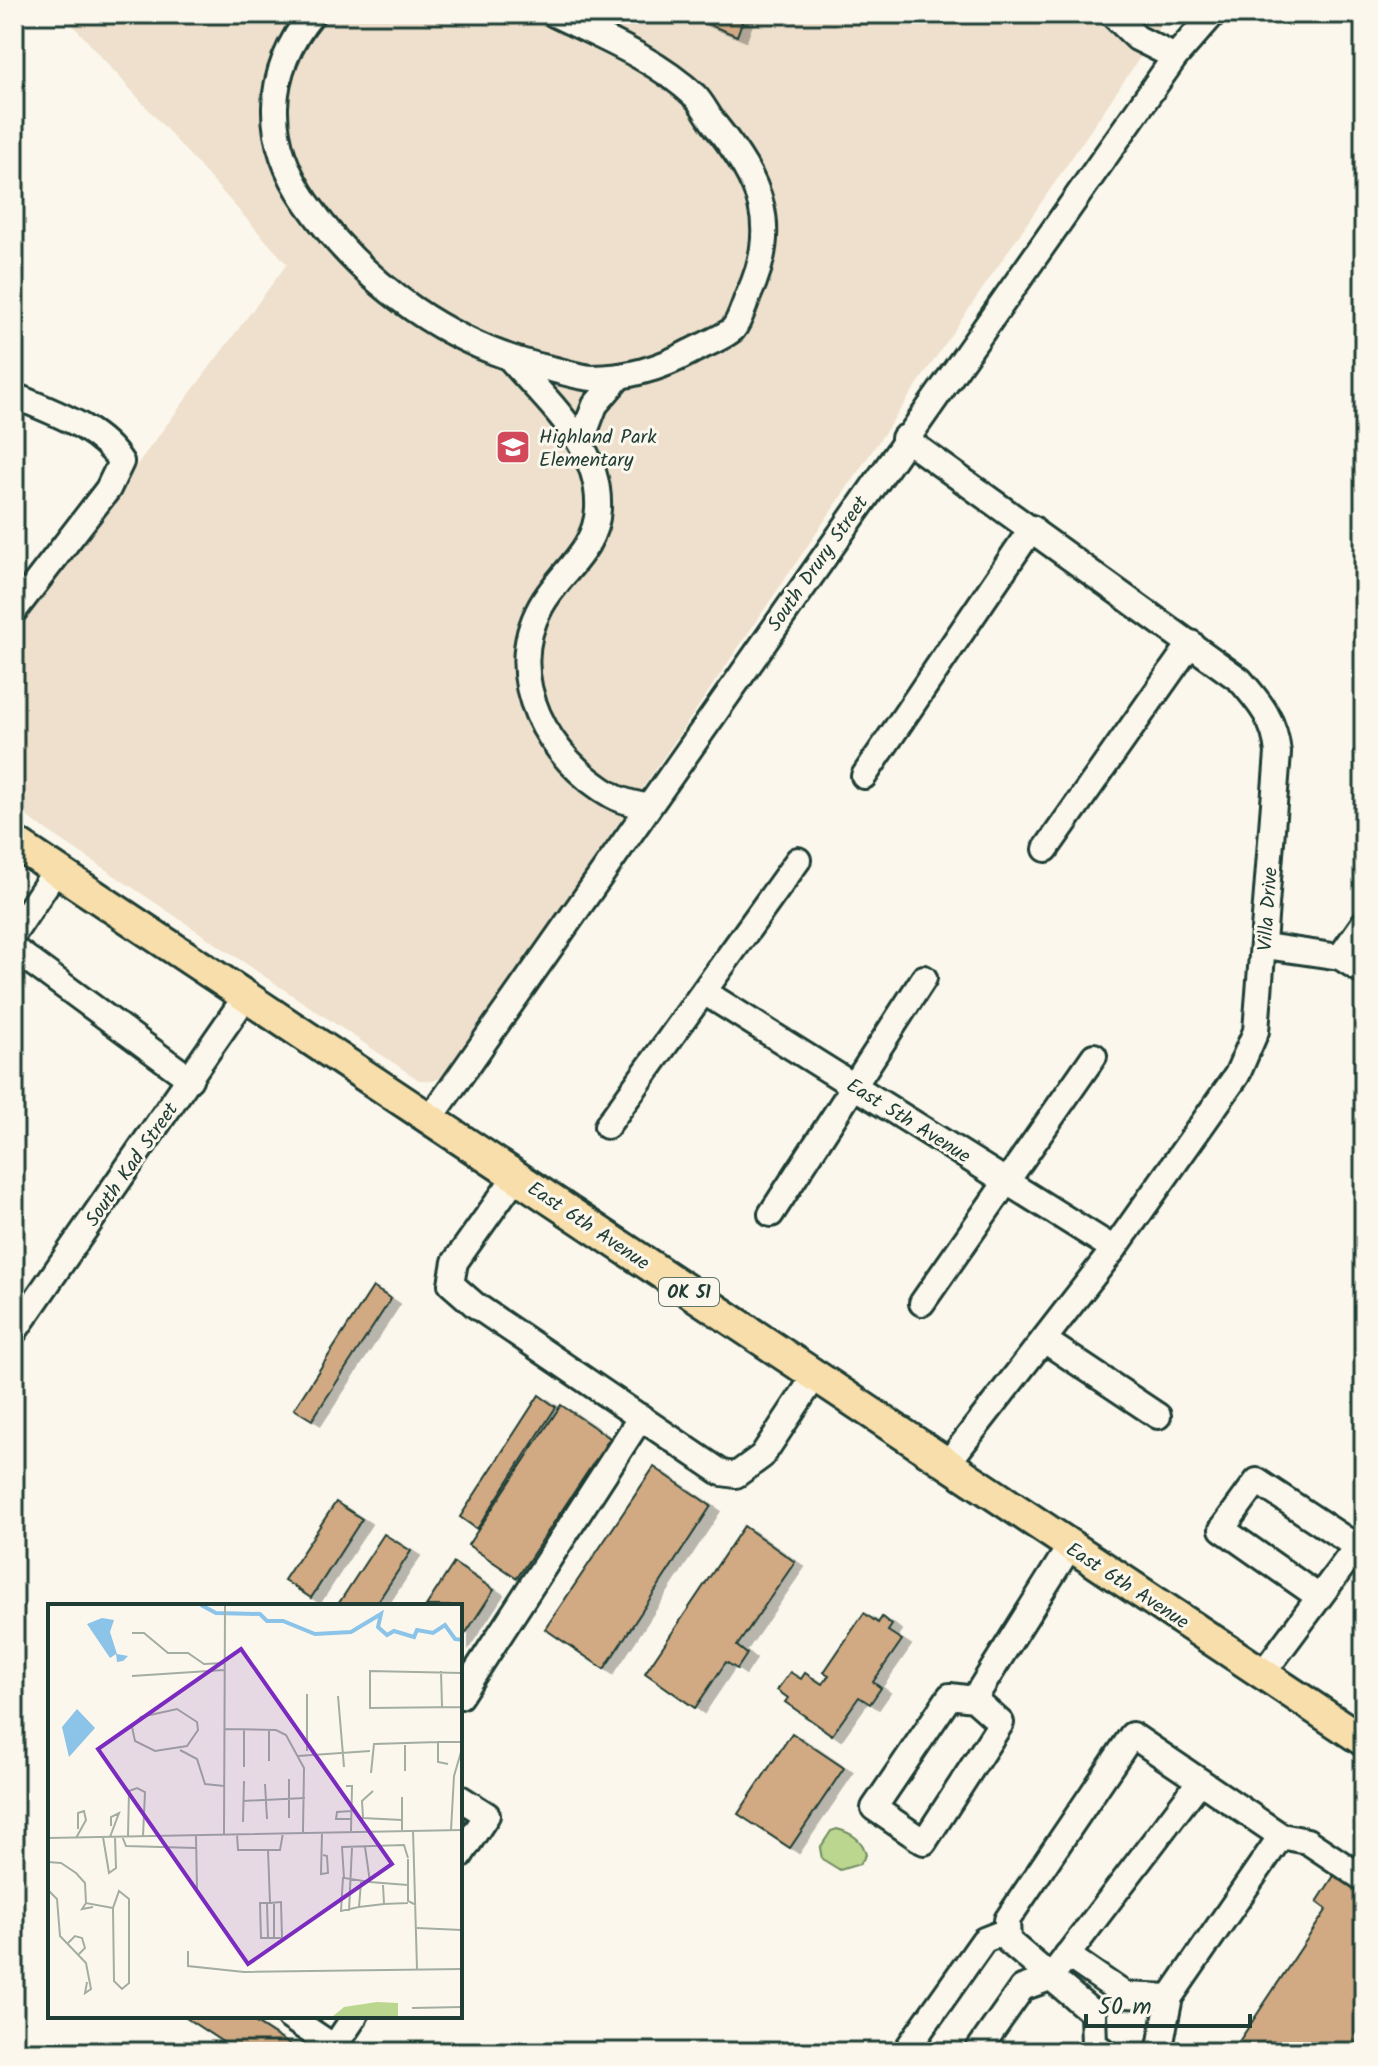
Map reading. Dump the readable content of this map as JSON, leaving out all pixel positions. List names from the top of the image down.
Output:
{
  "streets": {
    "main road": ["East 6th Avenue", "OK 51"],
    "street": [
      "South Drury Street",
      "Villa Drive",
      "East 5th Avenue",
      "South Kad Street"
    ]
  },
  "crossings": [
    ["South Drury Street", "Villa Drive"],
    ["South Drury Street", "East 6th Avenue"],
    ["Villa Drive", "East 5th Avenue"],
    ["Villa Drive", "East 6th Avenue"],
    ["South Kad Street", "East 6th Avenue"]
  ],
  "places": {
    "school or university": ["Highland Park Elementary"]
  },
  "scale_bar": "50 m"
}
